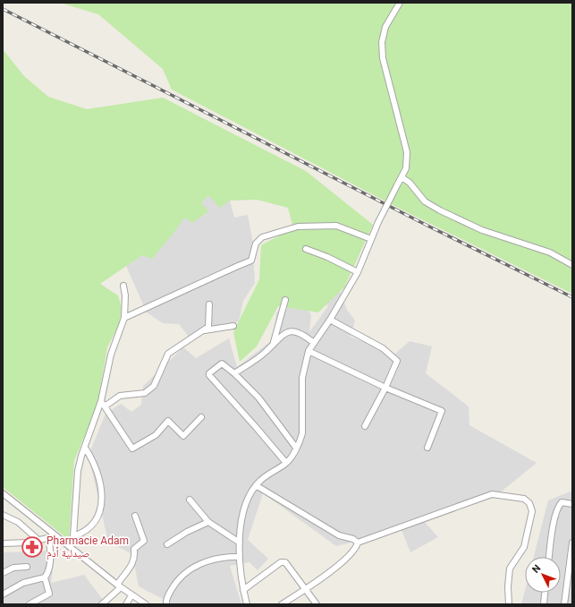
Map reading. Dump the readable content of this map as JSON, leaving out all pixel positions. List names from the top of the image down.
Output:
{
  "places": {
    "pharmacy": ["Pharmacie Adam صيدلية اًدم"]
  },
  "north": "top left"
}
